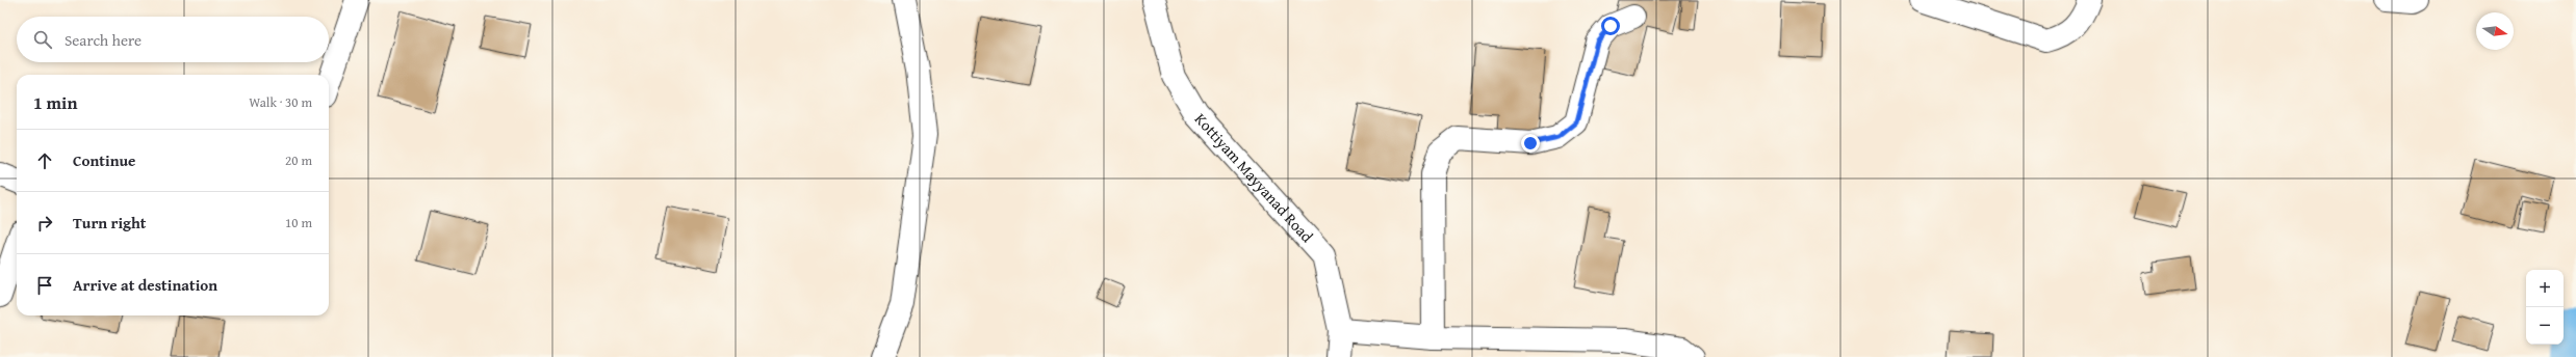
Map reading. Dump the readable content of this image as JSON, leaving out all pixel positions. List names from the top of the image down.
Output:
{
  "streets": {
    "street": ["Kottiyam Mayyanad Road"]
  },
  "north": "right",
  "page": {
    "search": "Search here",
    "heading": ["1 min", "Walk · 30 m"],
    "list": [
      ["Continue", "20 m"],
      ["Turn right", "10 m"],
      "Arrive at destination"
    ],
    "map_buttons": ["+", "−"]
  }
}
